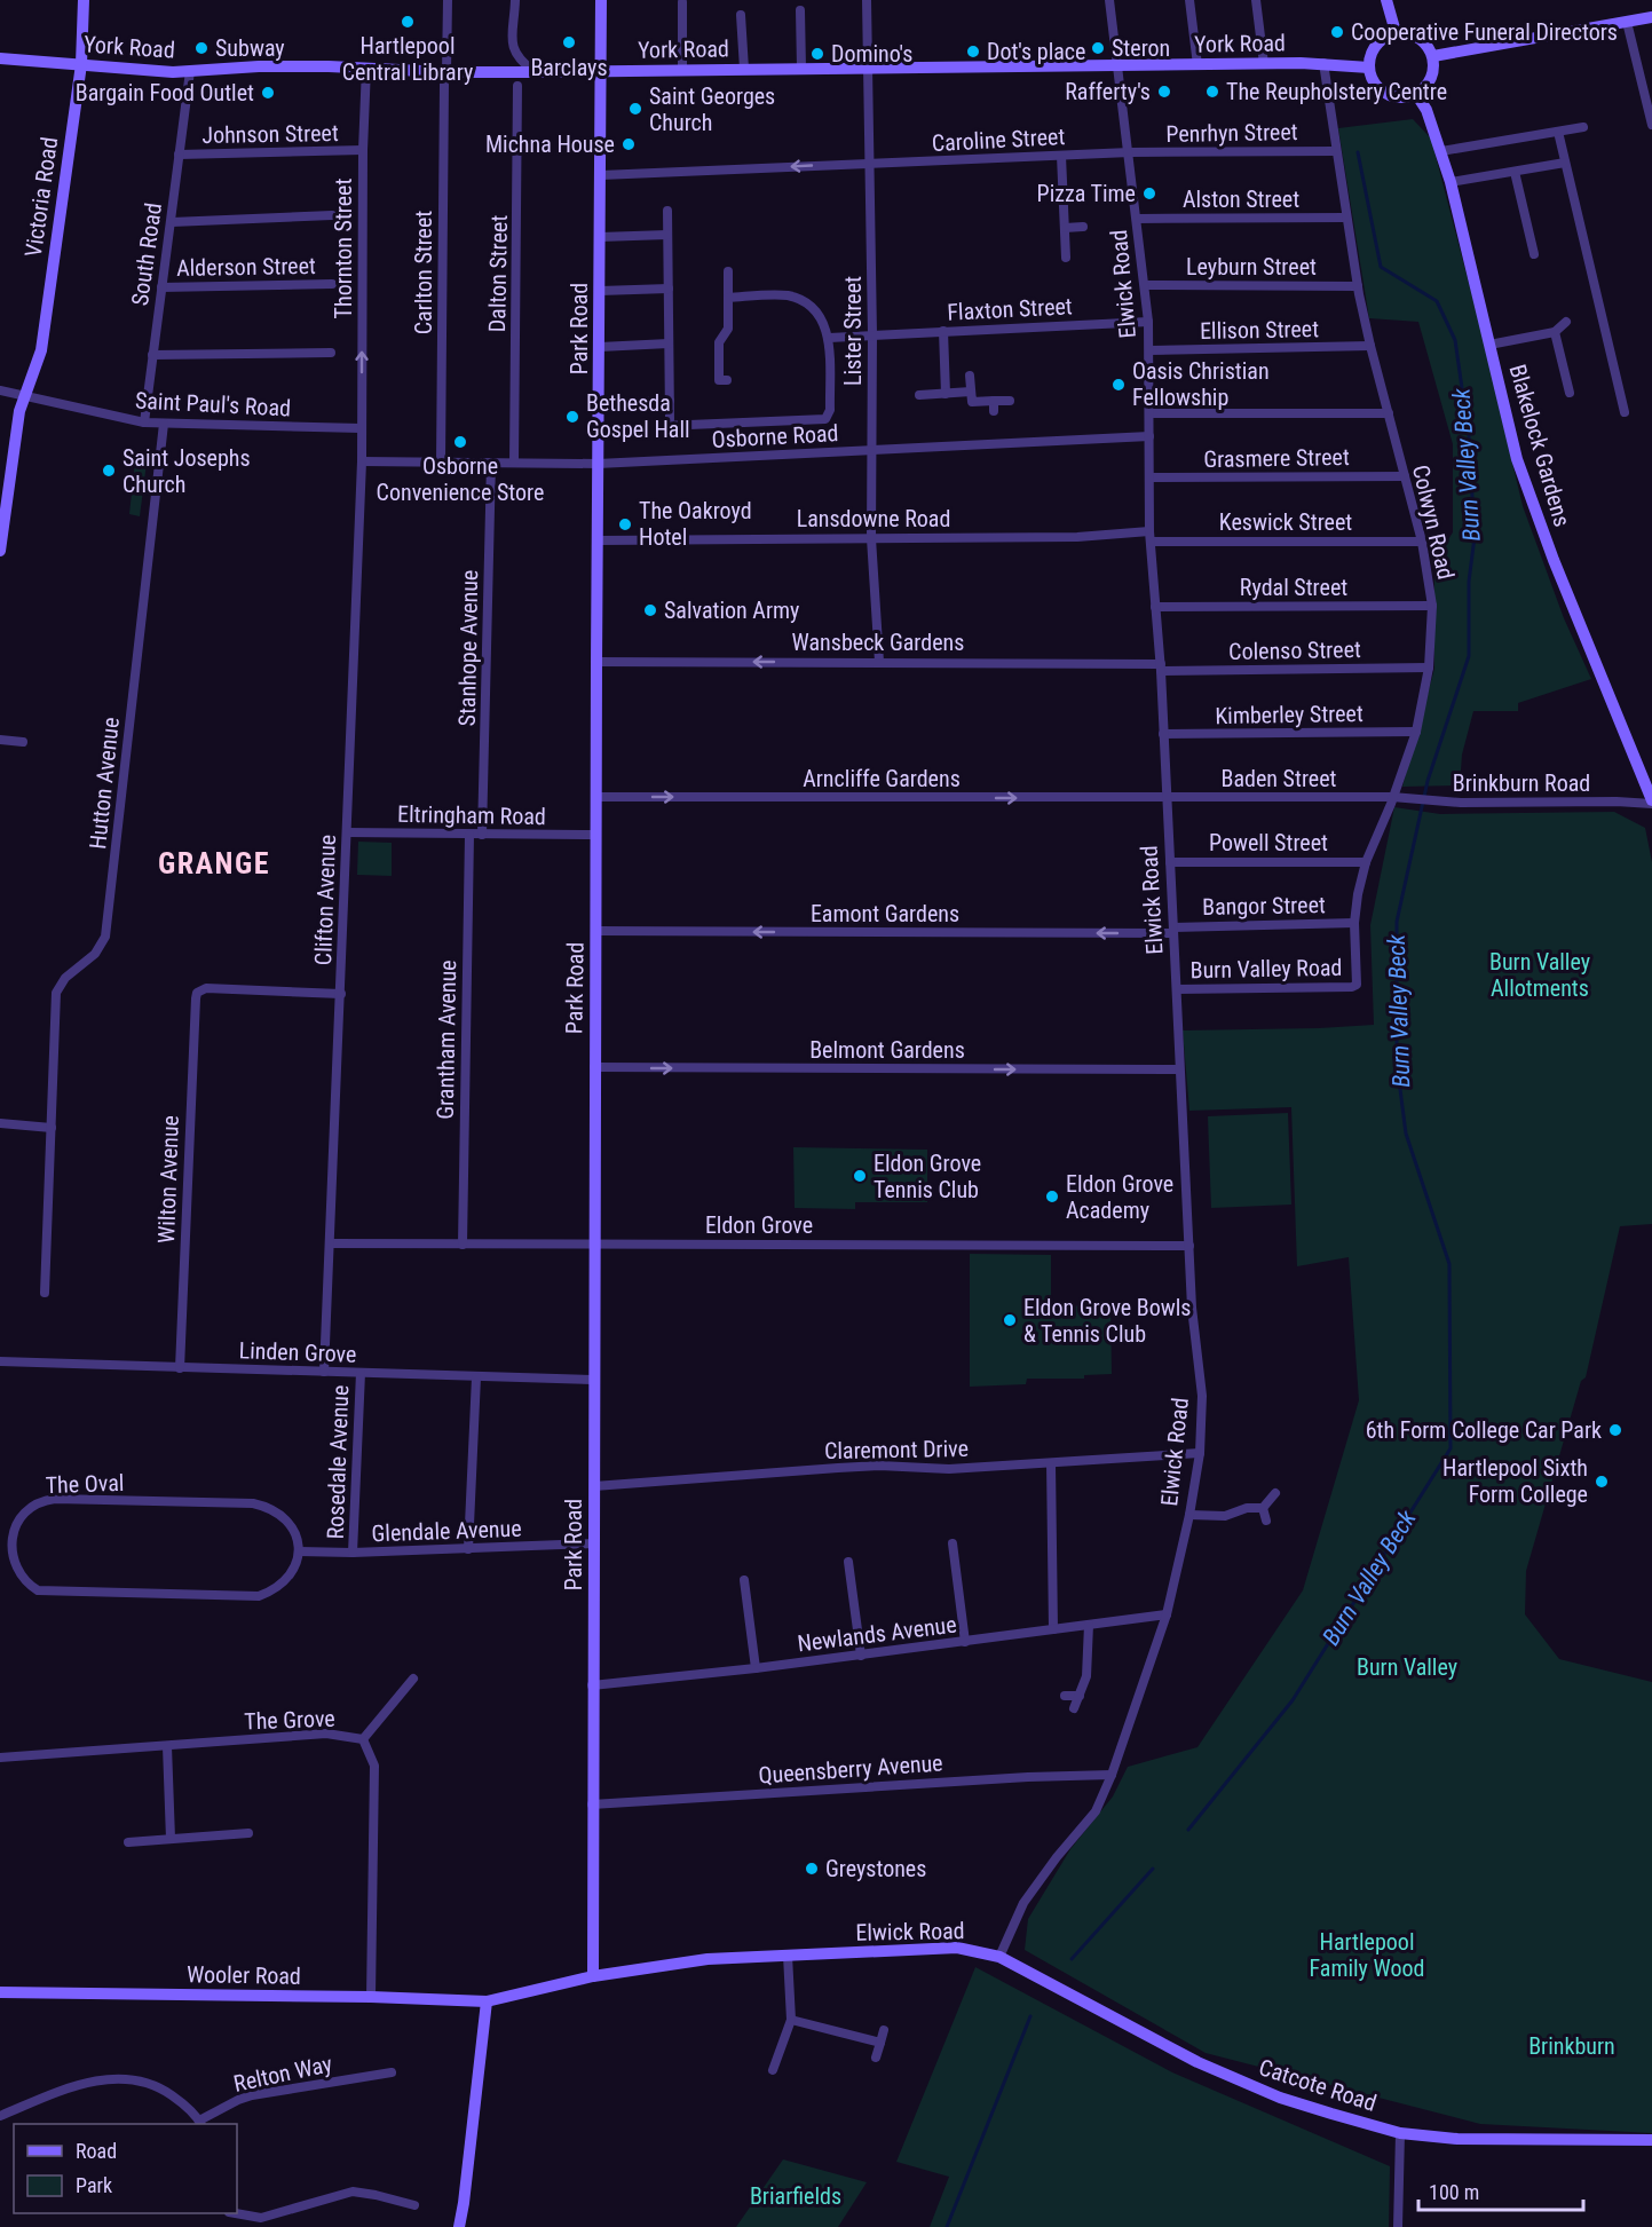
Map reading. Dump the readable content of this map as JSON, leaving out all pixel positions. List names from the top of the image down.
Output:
{
  "streets": {
    "street": [
      "York Road",
      "Penrhyn Street",
      "Johnson Street",
      "Caroline Street",
      "Victoria Road",
      "Alston Street",
      "Thornton Street",
      "South Road",
      "Alderson Street",
      "Leyburn Street",
      "Carlton Street",
      "Dalton Street",
      "Elwick Road",
      "Flaxton Street",
      "Park Road",
      "Ellison Street",
      "Lister Street",
      "Saint Paul's Road",
      "Osborne Road",
      "Blakelock Gardens",
      "Grasmere Street",
      "Lansdowne Road",
      "Keswick Street",
      "Colwyn Road",
      "Rydal Street",
      "Wansbeck Gardens",
      "Stanhope Avenue",
      "Colenso Street",
      "Kimberley Street",
      "Arncliffe Gardens",
      "Baden Street",
      "Hutton Avenue",
      "Brinkburn Road",
      "Eltringham Road",
      "Powell Street",
      "Clifton Avenue",
      "Bangor Street",
      "Eamont Gardens",
      "Burn Valley Road",
      "Grantham Avenue",
      "Belmont Gardens",
      "Wilton Avenue",
      "Eldon Grove",
      "Linden Grove",
      "Claremont Drive",
      "Rosedale Avenue",
      "The Oval",
      "Glendale Avenue",
      "Newlands Avenue",
      "The Grove",
      "Queensberry Avenue",
      "Wooler Road",
      "Relton Way",
      "Catcote Road"
    ]
  },
  "crossings": [
    ["York Road", "Victoria Road"],
    ["York Road", "Thornton Street"],
    ["York Road", "South Road"],
    ["York Road", "Carlton Street"],
    ["York Road", "Elwick Road"],
    ["York Road", "Park Road"],
    ["York Road", "Lister Street"],
    ["York Road", "Blakelock Gardens"],
    ["York Road", "Colwyn Road"],
    ["Penrhyn Street", "Caroline Street"],
    ["Penrhyn Street", "Elwick Road"],
    ["Penrhyn Street", "Colwyn Road"],
    ["Johnson Street", "Thornton Street"],
    ["Johnson Street", "South Road"],
    ["Caroline Street", "Elwick Road"],
    ["Caroline Street", "Park Road"],
    ["Caroline Street", "Lister Street"],
    ["Victoria Road", "Saint Paul's Road"],
    ["Alston Street", "Elwick Road"],
    ["Alston Street", "Colwyn Road"],
    ["Thornton Street", "Saint Paul's Road"],
    ["Thornton Street", "Clifton Avenue"],
    ["South Road", "Alderson Street"],
    ["South Road", "Saint Paul's Road"],
    ["Leyburn Street", "Elwick Road"],
    ["Leyburn Street", "Colwyn Road"],
    ["Carlton Street", "Osborne Road"],
    ["Dalton Street", "Osborne Road"],
    ["Elwick Road", "Flaxton Street"],
    ["Elwick Road", "Park Road"],
    ["Elwick Road", "Ellison Street"],
    ["Elwick Road", "Osborne Road"],
    ["Elwick Road", "Grasmere Street"],
    ["Elwick Road", "Lansdowne Road"],
    ["Elwick Road", "Keswick Street"],
    ["Elwick Road", "Rydal Street"],
    ["Elwick Road", "Wansbeck Gardens"],
    ["Elwick Road", "Colenso Street"],
    ["Elwick Road", "Kimberley Street"],
    ["Elwick Road", "Arncliffe Gardens"],
    ["Elwick Road", "Baden Street"],
    ["Elwick Road", "Powell Street"],
    ["Elwick Road", "Bangor Street"],
    ["Elwick Road", "Eamont Gardens"],
    ["Elwick Road", "Burn Valley Road"],
    ["Elwick Road", "Belmont Gardens"],
    ["Elwick Road", "Eldon Grove"],
    ["Elwick Road", "Claremont Drive"],
    ["Elwick Road", "Newlands Avenue"],
    ["Elwick Road", "Queensberry Avenue"],
    ["Elwick Road", "Wooler Road"],
    ["Elwick Road", "Catcote Road"],
    ["Flaxton Street", "Lister Street"],
    ["Park Road", "Osborne Road"],
    ["Park Road", "Lansdowne Road"],
    ["Park Road", "Wansbeck Gardens"],
    ["Park Road", "Arncliffe Gardens"],
    ["Park Road", "Eltringham Road"],
    ["Park Road", "Eamont Gardens"],
    ["Park Road", "Belmont Gardens"],
    ["Park Road", "Eldon Grove"],
    ["Park Road", "Linden Grove"],
    ["Park Road", "Claremont Drive"],
    ["Park Road", "Glendale Avenue"],
    ["Park Road", "Newlands Avenue"],
    ["Park Road", "Queensberry Avenue"],
    ["Ellison Street", "Colwyn Road"],
    ["Lister Street", "Osborne Road"],
    ["Lister Street", "Lansdowne Road"],
    ["Lister Street", "Wansbeck Gardens"],
    ["Saint Paul's Road", "Hutton Avenue"],
    ["Saint Paul's Road", "Clifton Avenue"],
    ["Osborne Road", "Stanhope Avenue"],
    ["Osborne Road", "Clifton Avenue"],
    ["Blakelock Gardens", "Brinkburn Road"],
    ["Grasmere Street", "Colwyn Road"],
    ["Keswick Street", "Colwyn Road"],
    ["Colwyn Road", "Rydal Street"],
    ["Colwyn Road", "Colenso Street"],
    ["Colwyn Road", "Kimberley Street"],
    ["Colwyn Road", "Baden Street"],
    ["Colwyn Road", "Brinkburn Road"],
    ["Colwyn Road", "Powell Street"],
    ["Colwyn Road", "Bangor Street"],
    ["Colwyn Road", "Burn Valley Road"],
    ["Wansbeck Gardens", "Colenso Street"],
    ["Stanhope Avenue", "Eltringham Road"],
    ["Arncliffe Gardens", "Baden Street"],
    ["Baden Street", "Brinkburn Road"],
    ["Eltringham Road", "Clifton Avenue"],
    ["Eltringham Road", "Grantham Avenue"],
    ["Clifton Avenue", "Wilton Avenue"],
    ["Clifton Avenue", "Eldon Grove"],
    ["Clifton Avenue", "Linden Grove"],
    ["Bangor Street", "Eamont Gardens"],
    ["Grantham Avenue", "Eldon Grove"],
    ["Wilton Avenue", "Linden Grove"],
    ["Linden Grove", "Rosedale Avenue"],
    ["Rosedale Avenue", "Glendale Avenue"],
    ["The Oval", "Glendale Avenue"],
    ["The Grove", "Wooler Road"]
  ],
  "one_way": [
    "Caroline Street",
    "Thornton Street",
    "Wansbeck Gardens",
    "Arncliffe Gardens",
    "Eamont Gardens",
    "Belmont Gardens"
  ],
  "districts": ["GRANGE"],
  "water": ["Burn Valley Beck"],
  "parks": [
    "Burn Valley Allotments",
    "Burn Valley",
    "Hartlepool Family Wood",
    "Brinkburn",
    "Briarfields"
  ],
  "places": [
    "Hartlepool Central Library",
    "Cooperative Funeral Directors",
    "Barclays",
    "Subway",
    "Steron",
    "Dot's place",
    "Domino's",
    "Rafferty's",
    "The Reupholstery Centre",
    "Bargain Food Outlet",
    "Saint Georges Church",
    "Michna House",
    "Pizza Time",
    "Oasis Christian Fellowship",
    "Bethesda Gospel Hall",
    "Osborne Convenience Store",
    "Saint Josephs Church",
    "The Oakroyd Hotel",
    "Salvation Army",
    "Eldon Grove Tennis Club",
    "Eldon Grove Academy",
    "Eldon Grove Bowls & Tennis Club",
    "6th Form College Car Park",
    "Hartlepool Sixth Form College",
    "Greystones"
  ],
  "legend": ["Road", "Park"],
  "scale_bar": "100 m"
}
